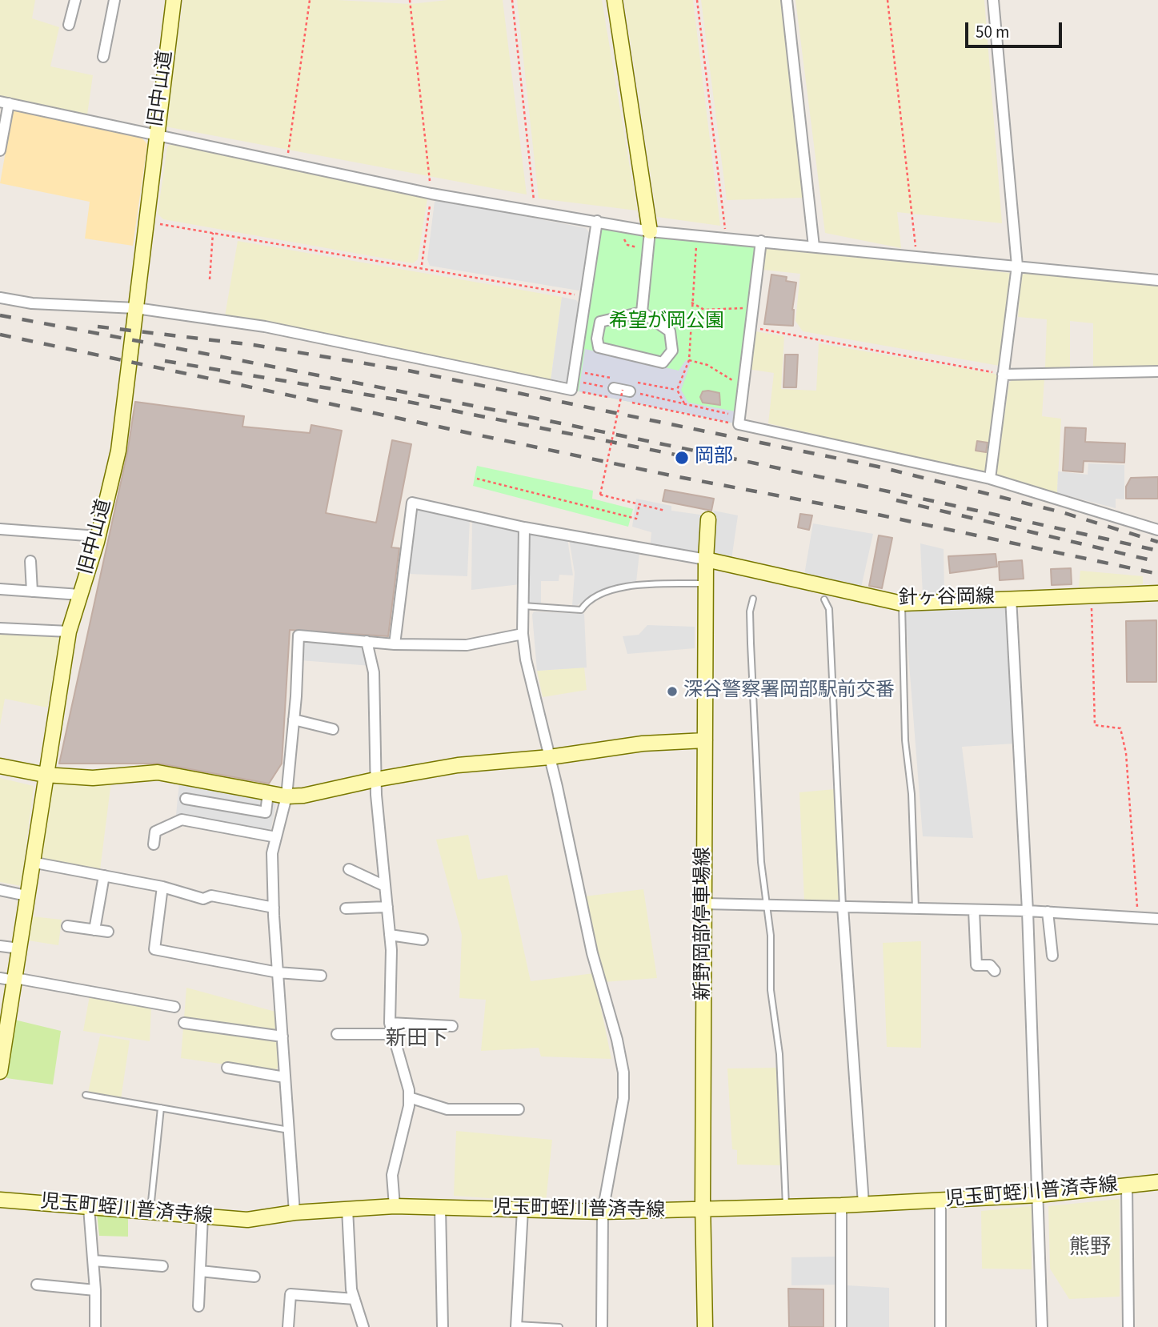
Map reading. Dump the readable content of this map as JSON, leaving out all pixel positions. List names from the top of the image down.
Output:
{
  "streets": {
    "main road": [
      "旧中山道",
      "針ヶ谷岡線",
      "新野岡部停車場線",
      "児玉町蛭川普済寺線"
    ]
  },
  "crossings": [
    ["針ヶ谷岡線", "新野岡部停車場線"],
    ["新野岡部停車場線", "児玉町蛭川普済寺線"]
  ],
  "districts": ["新田下", "熊野"],
  "parks": ["希望が岡公園"],
  "places": ["岡部", "深谷警察署岡部駅前交番"],
  "scale_bar": "50 m"
}
